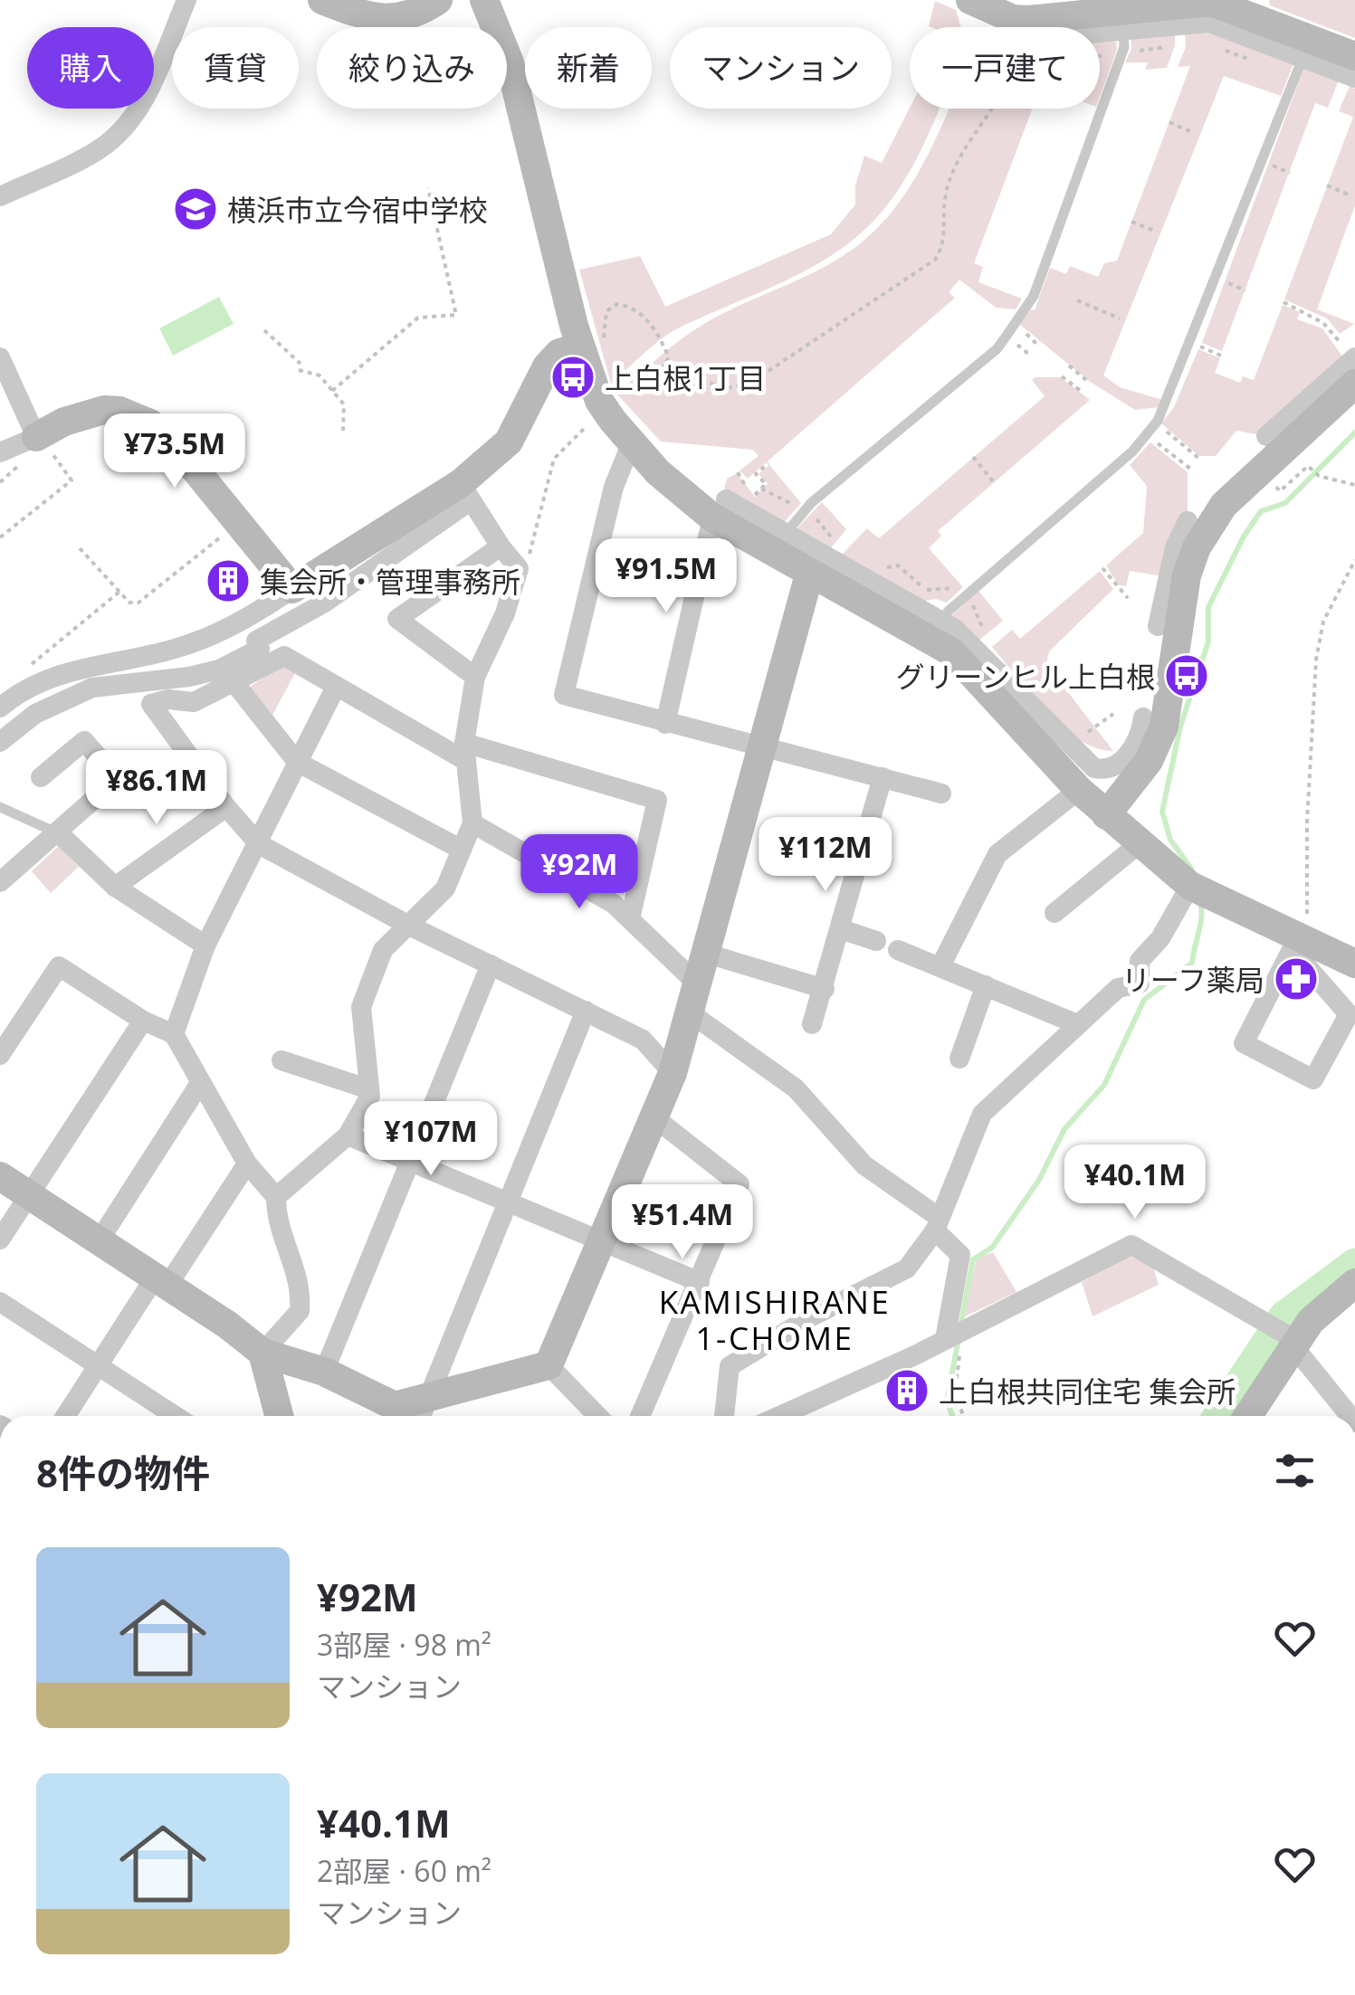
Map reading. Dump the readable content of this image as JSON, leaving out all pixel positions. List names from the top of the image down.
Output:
{
  "districts": ["KAMISHIRANE 1-CHOME"],
  "places": {
    "school or university": ["横浜市立今宿中学校"],
    "bus stop": ["上白根1丁目", "グリーンヒル上白根"],
    "building": ["集会所・管理事務所", "上白根共同住宅 集会所"],
    "pharmacy": ["リーフ薬局"]
  },
  "page": {
    "chip": [
      "購入",
      "賃貸",
      "絞り込み",
      "新着",
      "マンション",
      "一戸建て"
    ],
    "price": [
      "¥73.5M",
      "¥91.5M",
      "¥86.1M",
      "¥112M",
      "¥92M",
      "¥107M",
      "¥40.1M",
      "¥51.4M"
    ],
    "heading": "8件の物件",
    "list": [
      {
        "name": "¥92M",
        "note": "3部屋 · 98 m² · マンション"
      },
      {
        "name": "¥40.1M",
        "note": "2部屋 · 60 m² · マンション"
      }
    ]
  }
}
